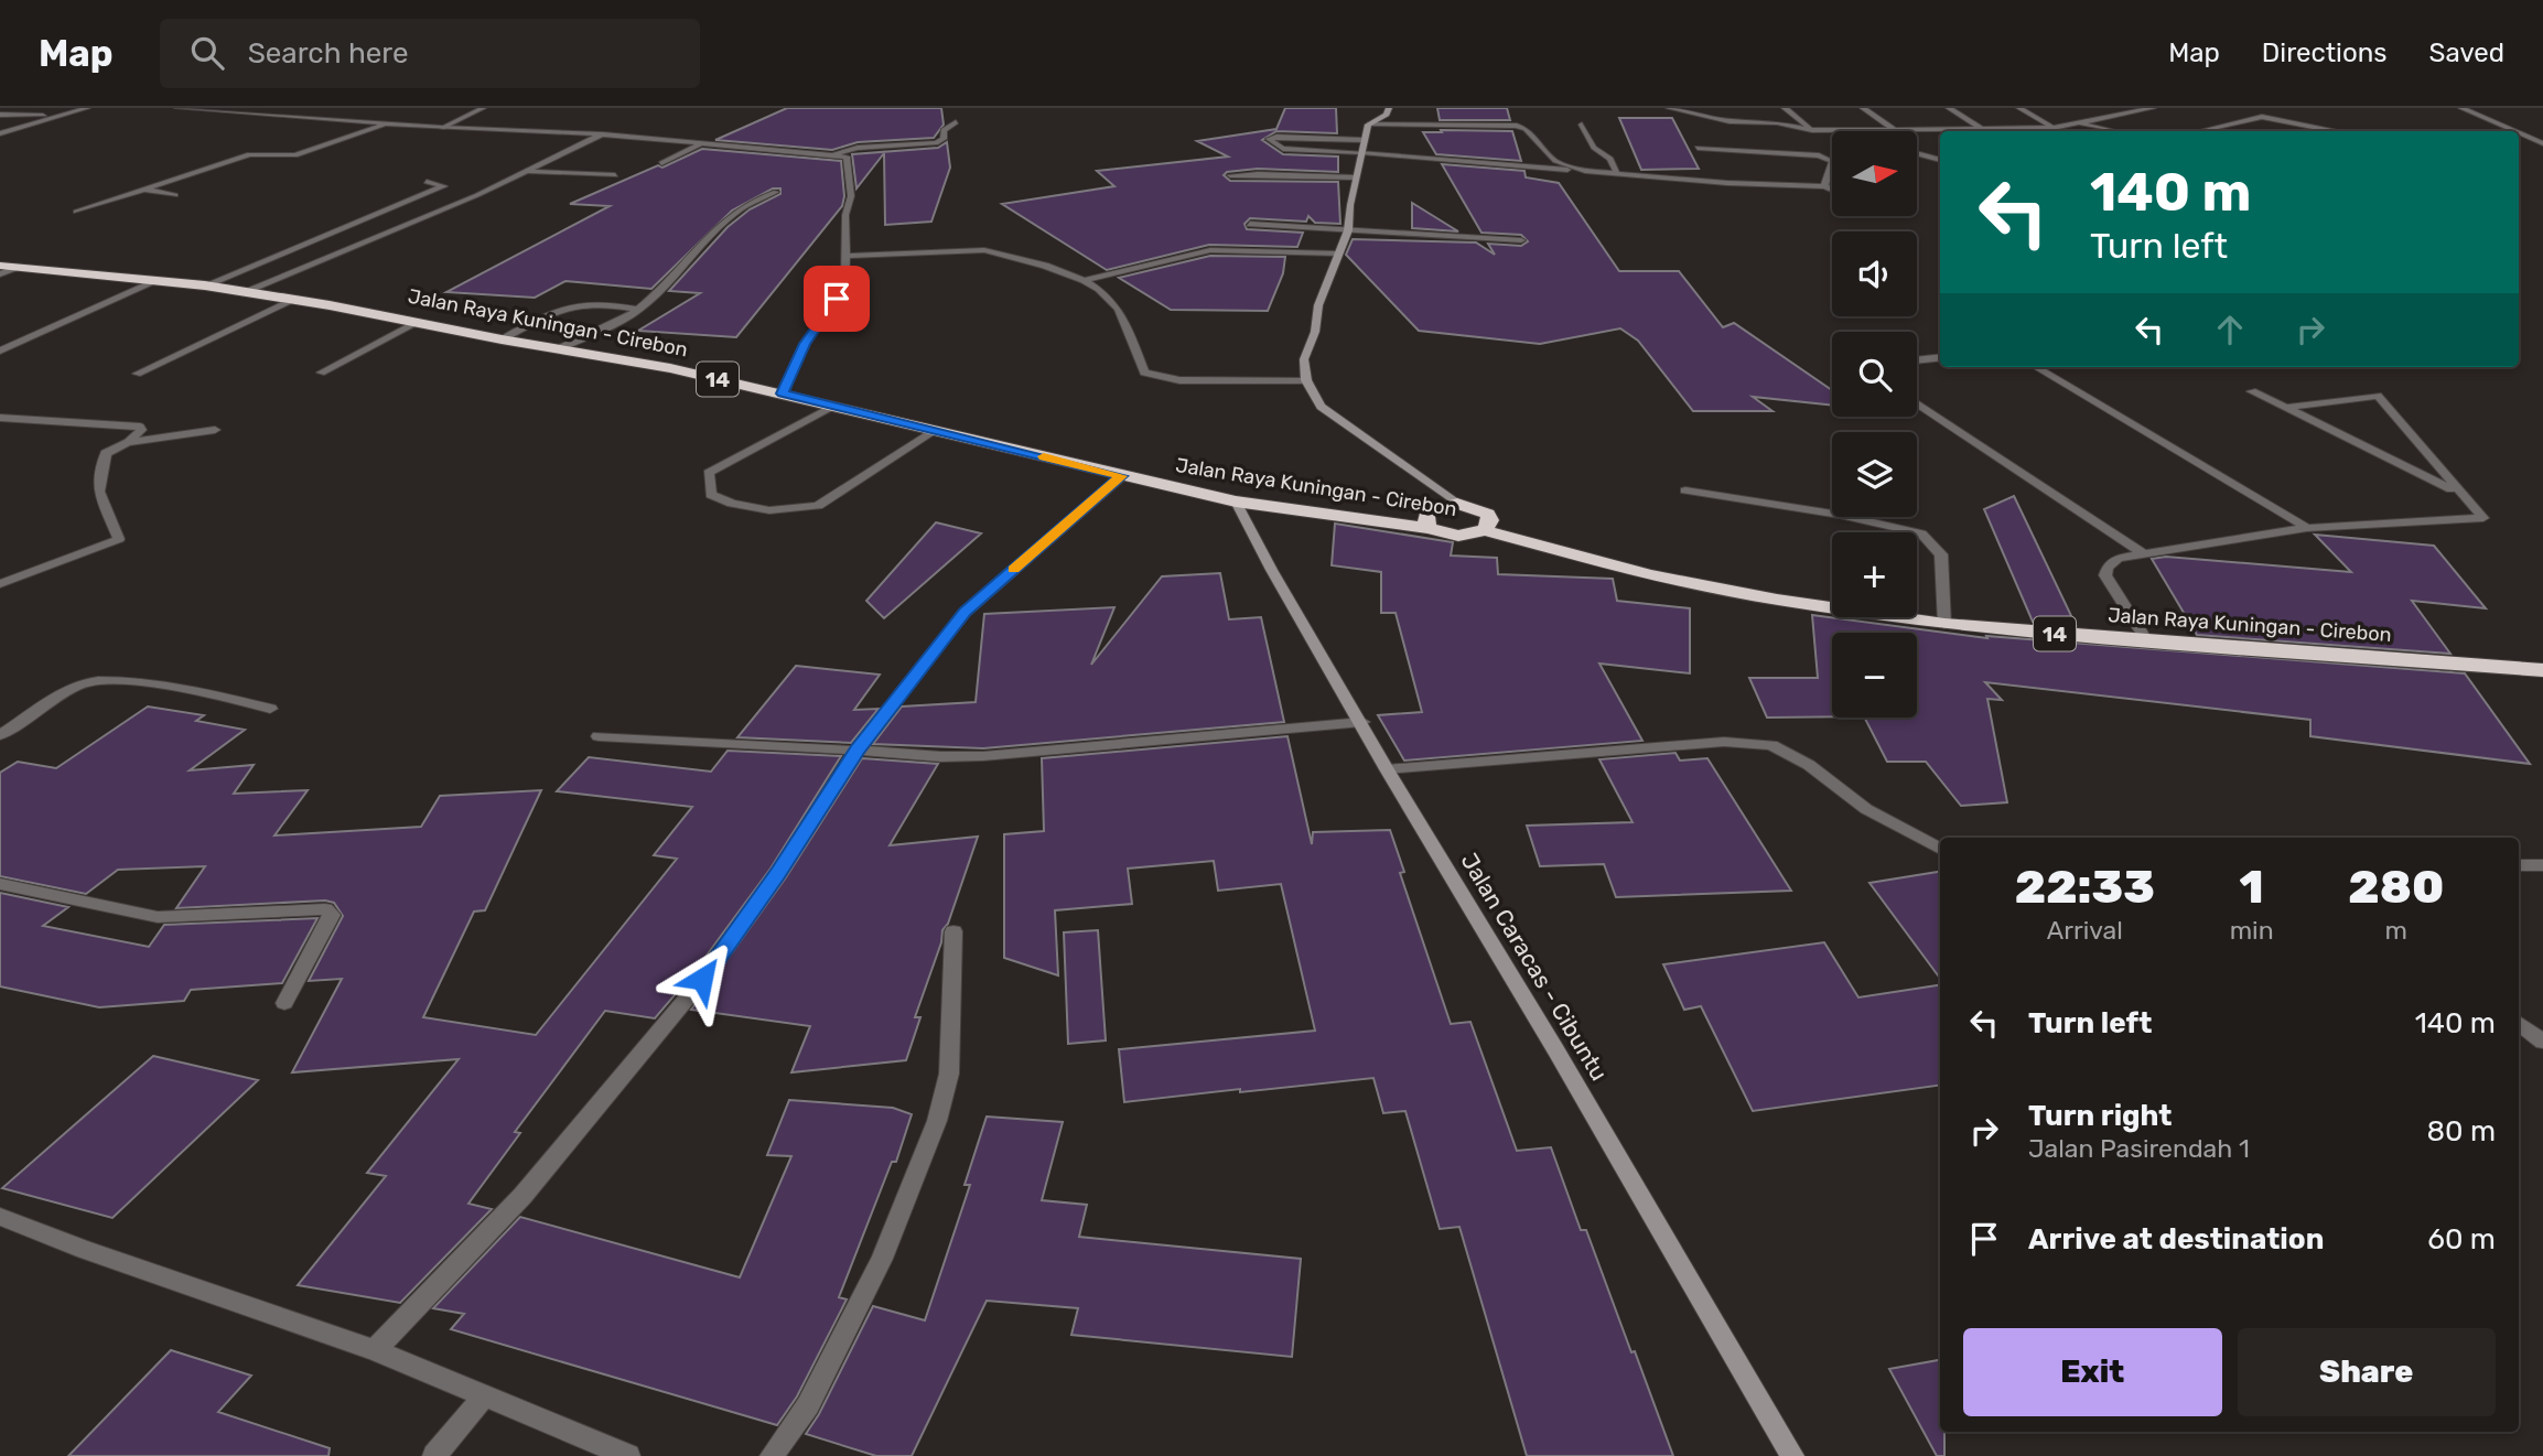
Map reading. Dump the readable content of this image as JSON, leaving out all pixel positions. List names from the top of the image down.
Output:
{
  "streets": {
    "highway": ["Jalan Raya Kuningan - Cirebon", "14"],
    "street": ["Jalan Caracas - Cibuntu"]
  },
  "crossings": [
    ["Jalan Raya Kuningan - Cirebon", "Jalan Caracas - Cibuntu"]
  ],
  "north": "right",
  "page": {
    "header": "Map",
    "search": "Search here",
    "nav": ["Map", "Directions", "Saved"],
    "map_buttons": ["+", "−"],
    "turn": ["140 m", "Turn left"],
    "eta": [
      "22:33",
      "Arrival",
      "1",
      "min",
      "280",
      "m"
    ],
    "list": [
      {
        "name": "Turn left",
        "value": "140 m"
      },
      {
        "name": "Turn right",
        "note": "Jalan Pasirendah 1",
        "value": "80 m"
      },
      {
        "name": "Arrive at destination",
        "value": "60 m"
      }
    ],
    "buttons": ["Exit", "Share"]
  }
}
